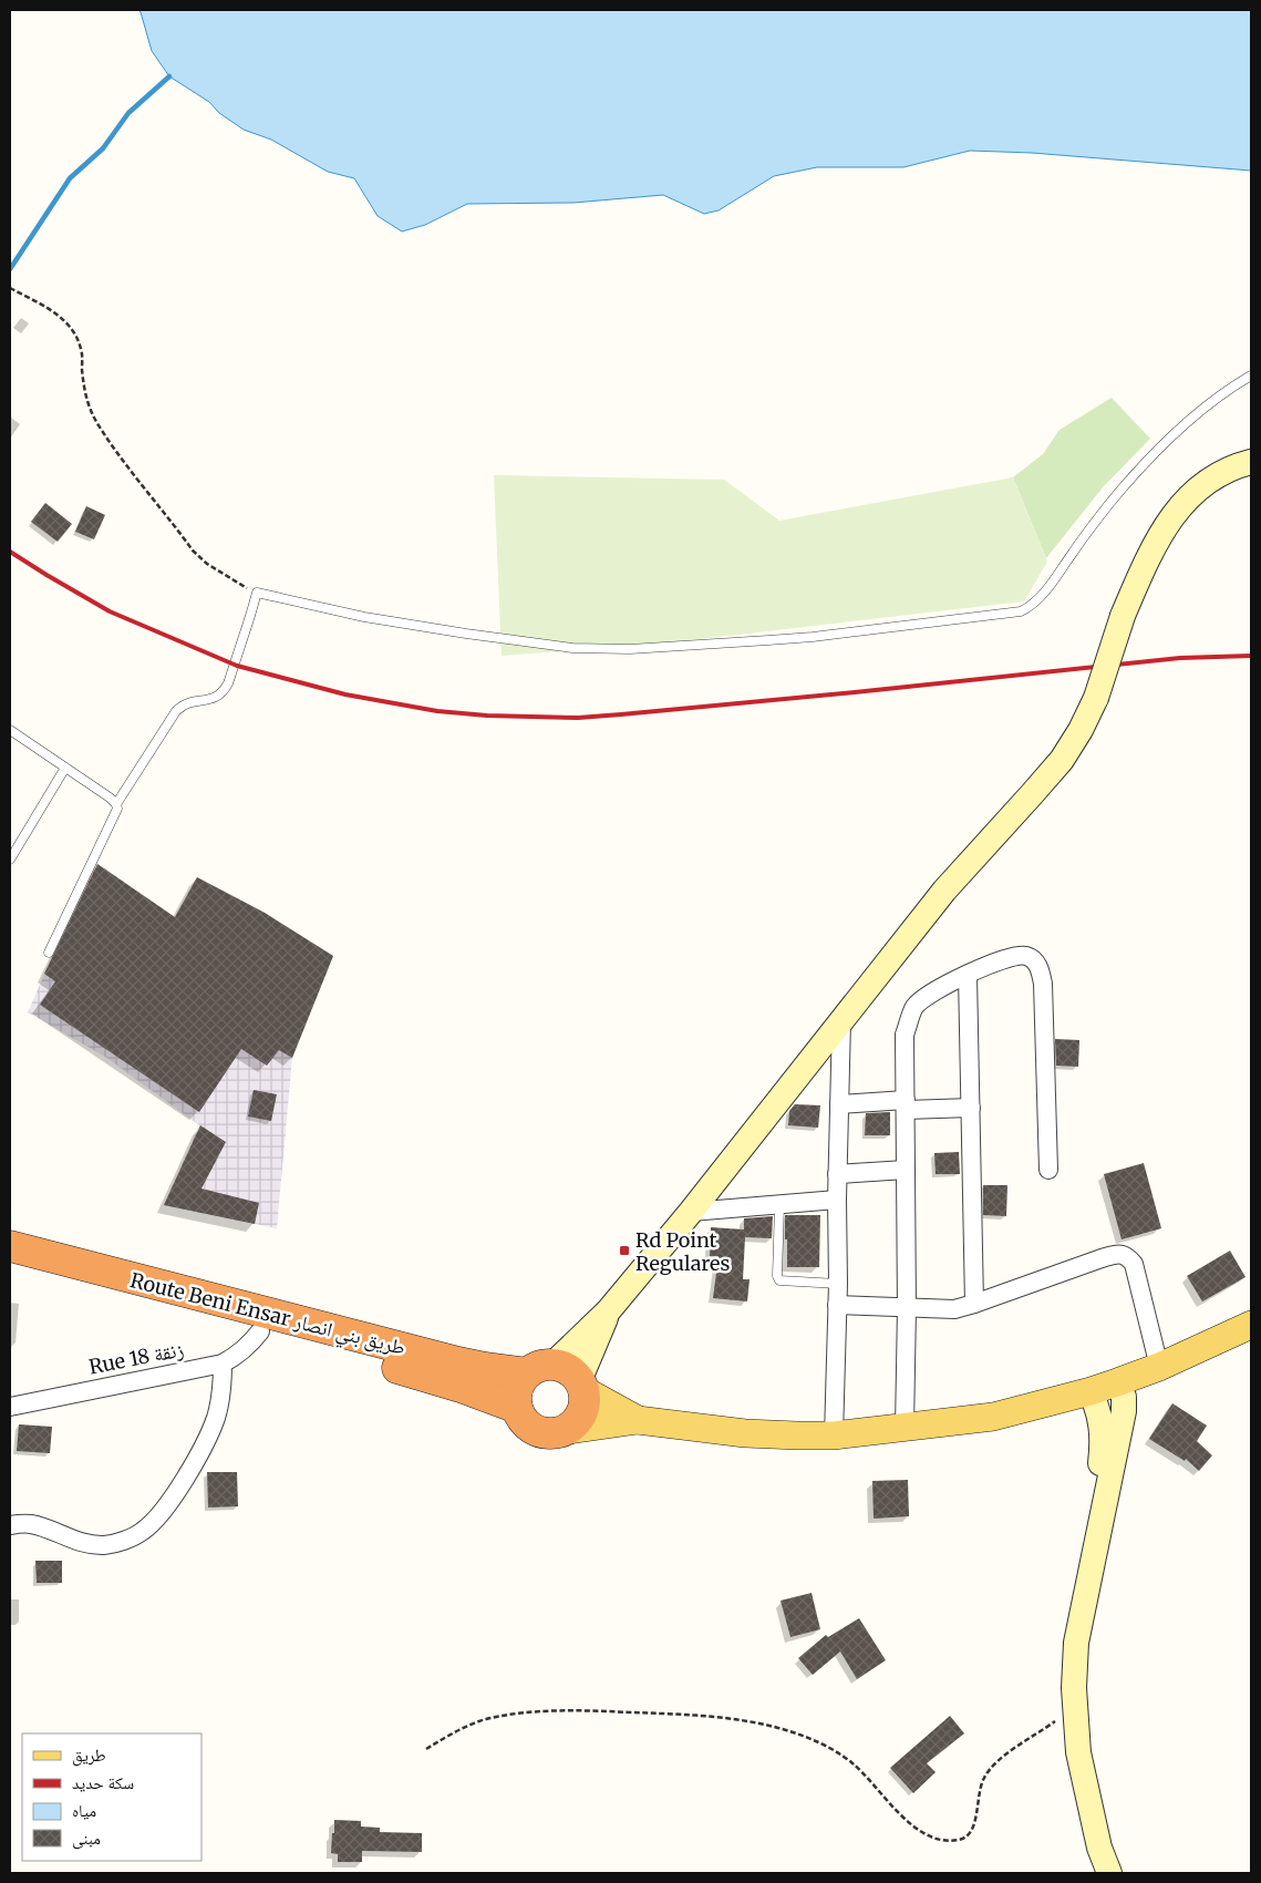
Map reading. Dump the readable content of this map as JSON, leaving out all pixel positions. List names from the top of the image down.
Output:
{
  "streets": {
    "highway": ["Route Beni Ensar طريق بني انصار"],
    "street": ["Rue 18 زنقة"]
  },
  "crossings": [
    ["Route Beni Ensar طريق بني انصار", "Rue 18 زنقة"]
  ],
  "places": {
    "transit": ["Rd Point Regulares"]
  },
  "legend": [
    "طريق",
    "سكة حديد",
    "مياه",
    "مبنى"
  ]
}
